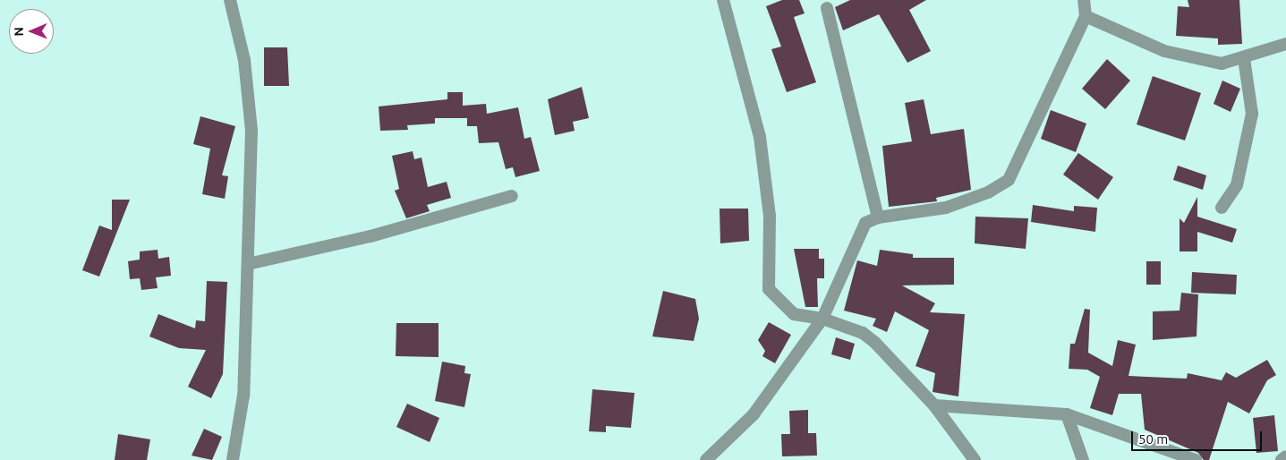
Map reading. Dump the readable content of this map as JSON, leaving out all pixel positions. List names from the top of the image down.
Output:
{
  "scale_bar": "50 m",
  "north": "left"
}
